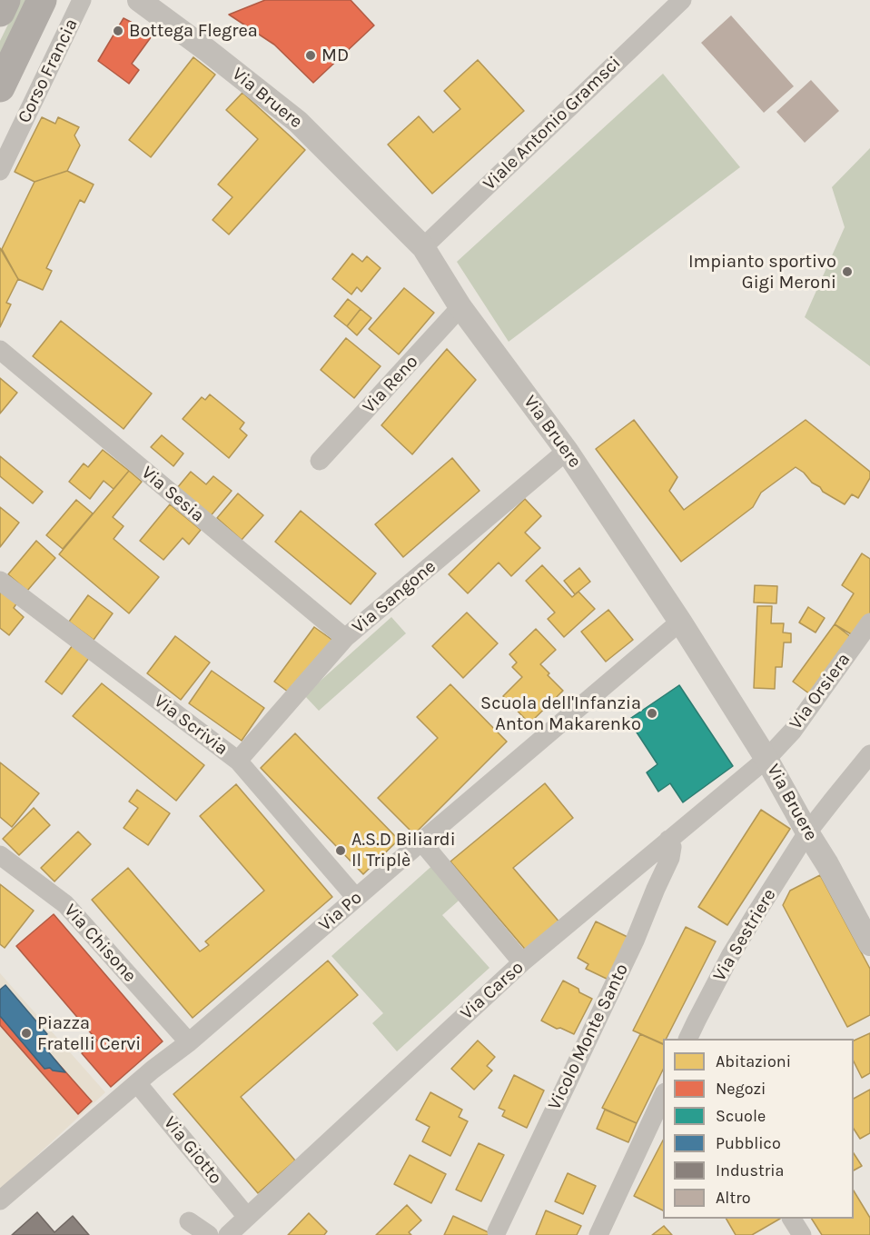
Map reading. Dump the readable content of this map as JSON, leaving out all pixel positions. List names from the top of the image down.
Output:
{
  "streets": {
    "main road": ["Corso Francia"],
    "street": [
      "Via Bruere",
      "Viale Antonio Gramsci",
      "Via Reno",
      "Via Sesia",
      "Via Sangone",
      "Via Orsiera",
      "Via Scrivia",
      "Via Po",
      "Via Sestriere",
      "Via Chisone",
      "Via Carso",
      "Vicolo Monte Santo",
      "Via Giotto"
    ]
  },
  "crossings": [
    ["Via Bruere", "Viale Antonio Gramsci"],
    ["Via Bruere", "Via Reno"],
    ["Via Bruere", "Via Sangone"],
    ["Via Bruere", "Via Orsiera"],
    ["Via Bruere", "Via Po"],
    ["Via Bruere", "Via Sestriere"],
    ["Via Bruere", "Via Carso"],
    ["Via Sesia", "Via Sangone"],
    ["Via Sangone", "Via Scrivia"],
    ["Via Orsiera", "Via Carso"],
    ["Via Scrivia", "Via Po"],
    ["Via Po", "Via Chisone"],
    ["Via Po", "Via Giotto"],
    ["Via Carso", "Vicolo Monte Santo"],
    ["Via Carso", "Via Giotto"]
  ],
  "places": [
    "Bottega Flegrea",
    "MD",
    "Impianto sportivo Gigi Meroni",
    "Scuola dell'Infanzia Anton Makarenko",
    "A.S.D Biliardi Il Triplè",
    "Piazza Fratelli Cervi"
  ],
  "legend": [
    "Abitazioni",
    "Negozi",
    "Scuole",
    "Pubblico",
    "Industria",
    "Altro"
  ]
}
